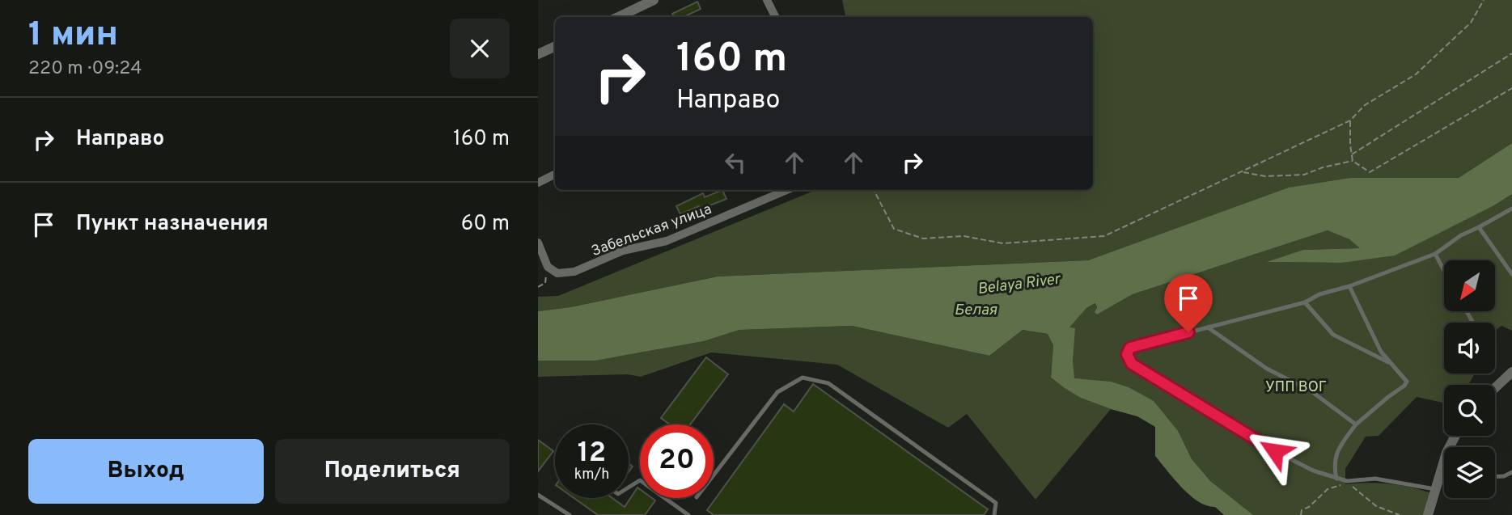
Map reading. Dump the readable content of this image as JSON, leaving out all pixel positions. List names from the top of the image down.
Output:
{
  "streets": {
    "street": ["Забельская улица"]
  },
  "water": ["Belaya River", "Белая"],
  "parks": ["УПП ВОГ"],
  "north": "bottom left",
  "page": {
    "heading": ["1 мин", "220 m · 09:24"],
    "turn": ["160 m", "Направо"],
    "list": [
      {
        "name": "Направо",
        "value": "160 m"
      },
      {
        "name": "Пункт назначения",
        "value": "60 m"
      }
    ],
    "speed": "12 km/h",
    "limit": "20",
    "buttons": ["Выход", "Поделиться"]
  }
}
